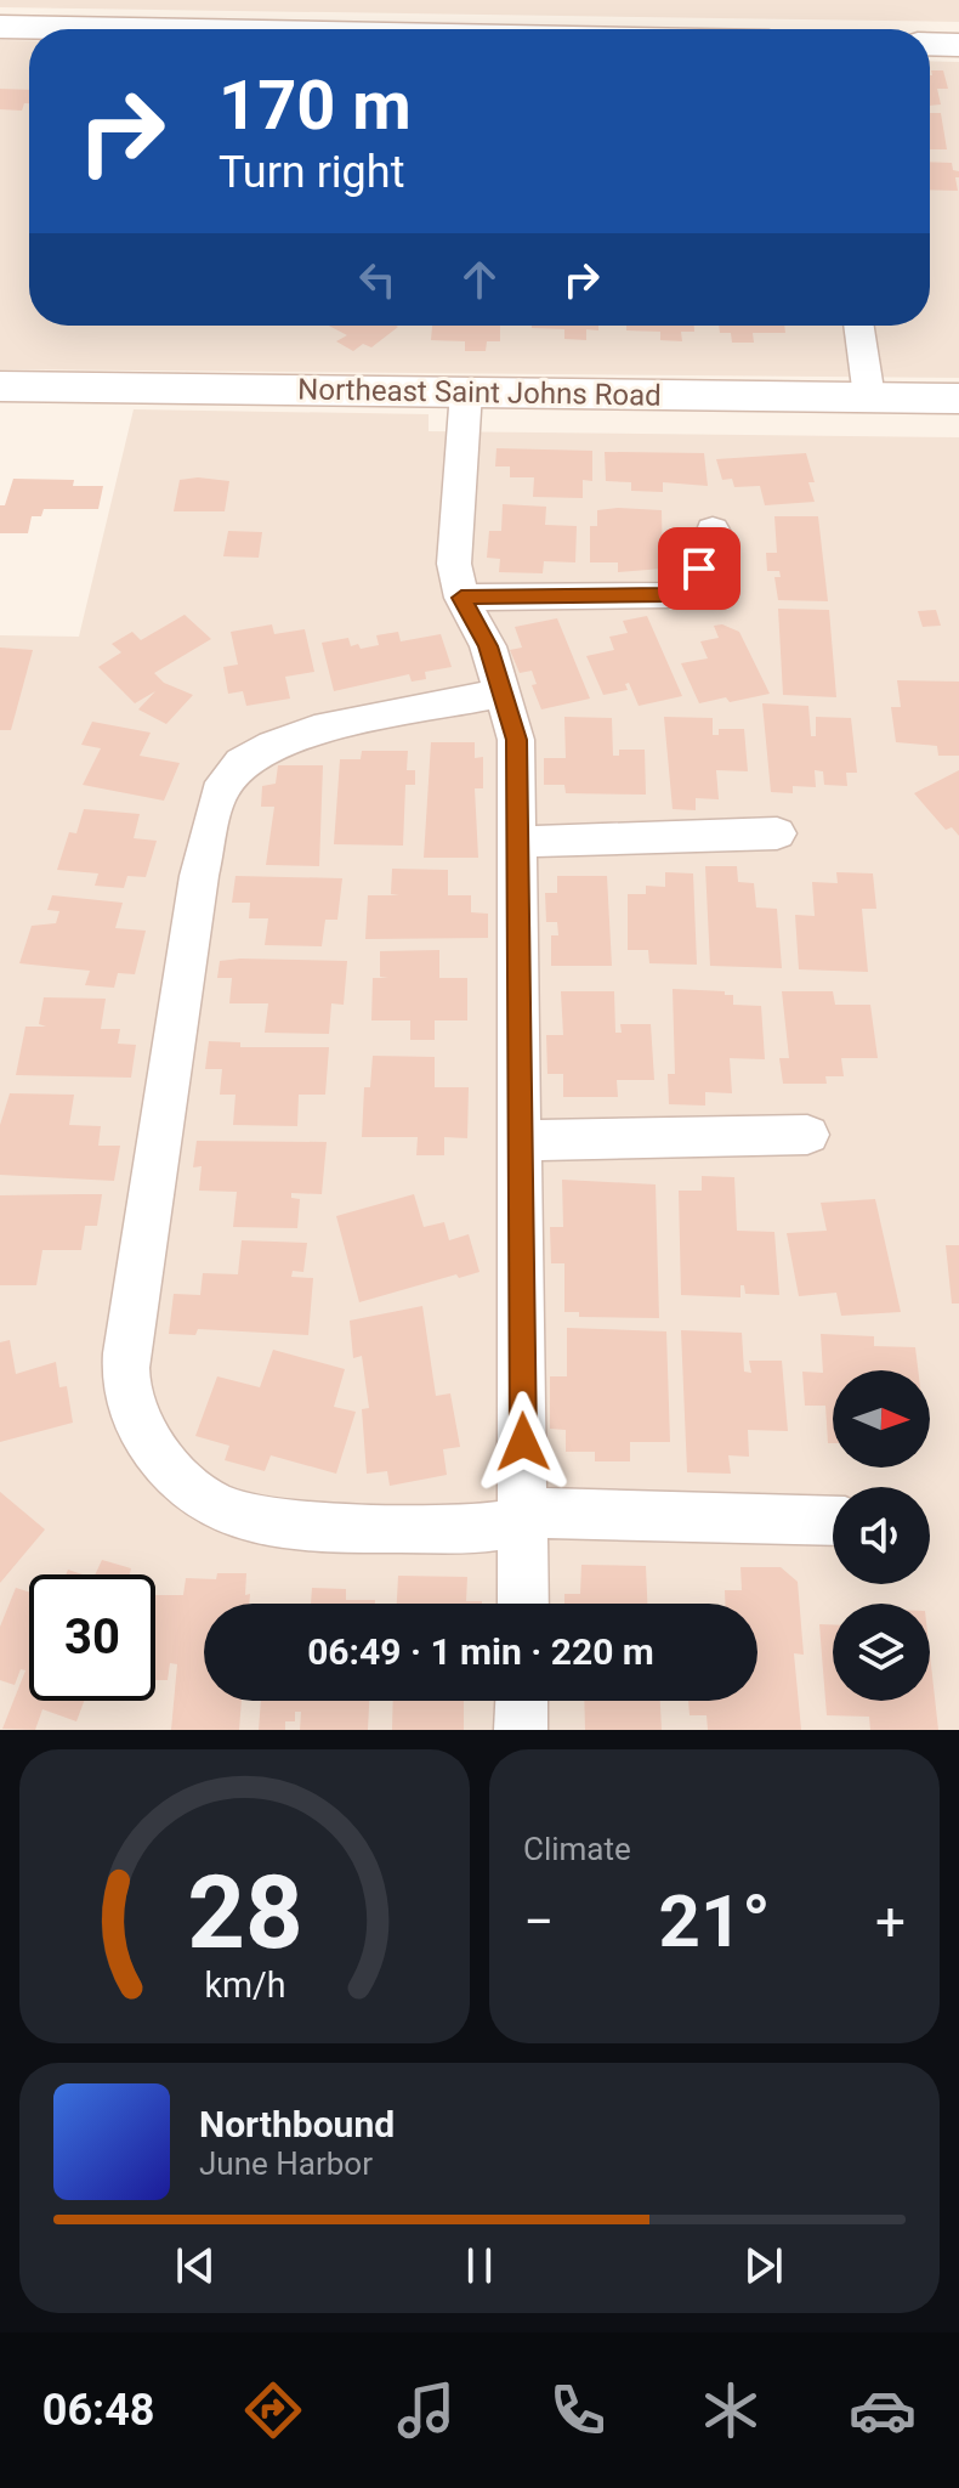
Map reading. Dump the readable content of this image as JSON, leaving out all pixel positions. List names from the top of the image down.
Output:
{
  "streets": {
    "main road": ["Northeast Saint Johns Road"]
  },
  "north": "right",
  "page": {
    "turn": ["170 m", "Turn right"],
    "limit": "30",
    "trip": "06:49 · 1 min · 220 m",
    "tile": "Climate",
    "heat": ["−", "21°", "+"],
    "song": ["Northbound", "June Harbor"],
    "tabs": "06:48",
    "gauge": ["28", "km/h"]
  }
}
